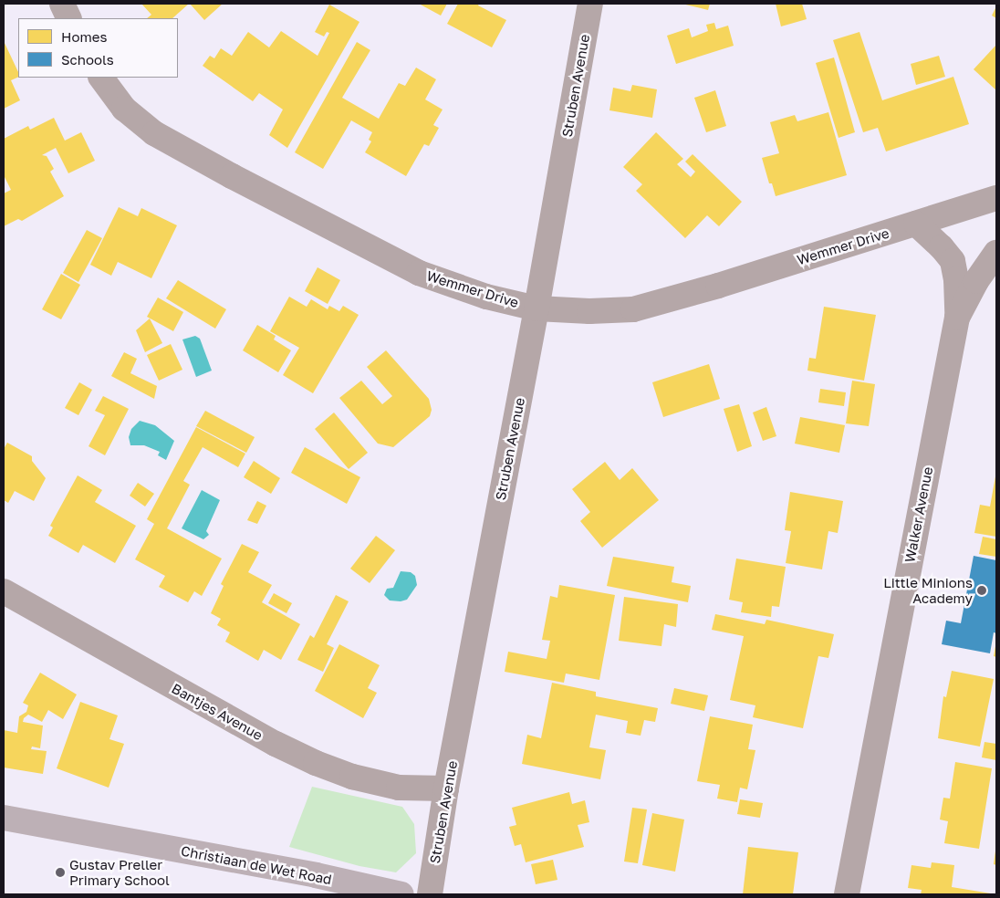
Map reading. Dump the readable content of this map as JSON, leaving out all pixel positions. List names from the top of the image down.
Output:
{
  "streets": {
    "main road": ["Christiaan de Wet Road"],
    "street": [
      "Struben Avenue",
      "Wemmer Drive",
      "Walker Avenue",
      "Bantjes Avenue"
    ]
  },
  "crossings": [
    ["Struben Avenue", "Wemmer Drive"],
    ["Struben Avenue", "Bantjes Avenue"]
  ],
  "places": ["Little Minions Academy", "Gustav Preller Primary School"],
  "legend": ["Homes", "Schools"]
}
